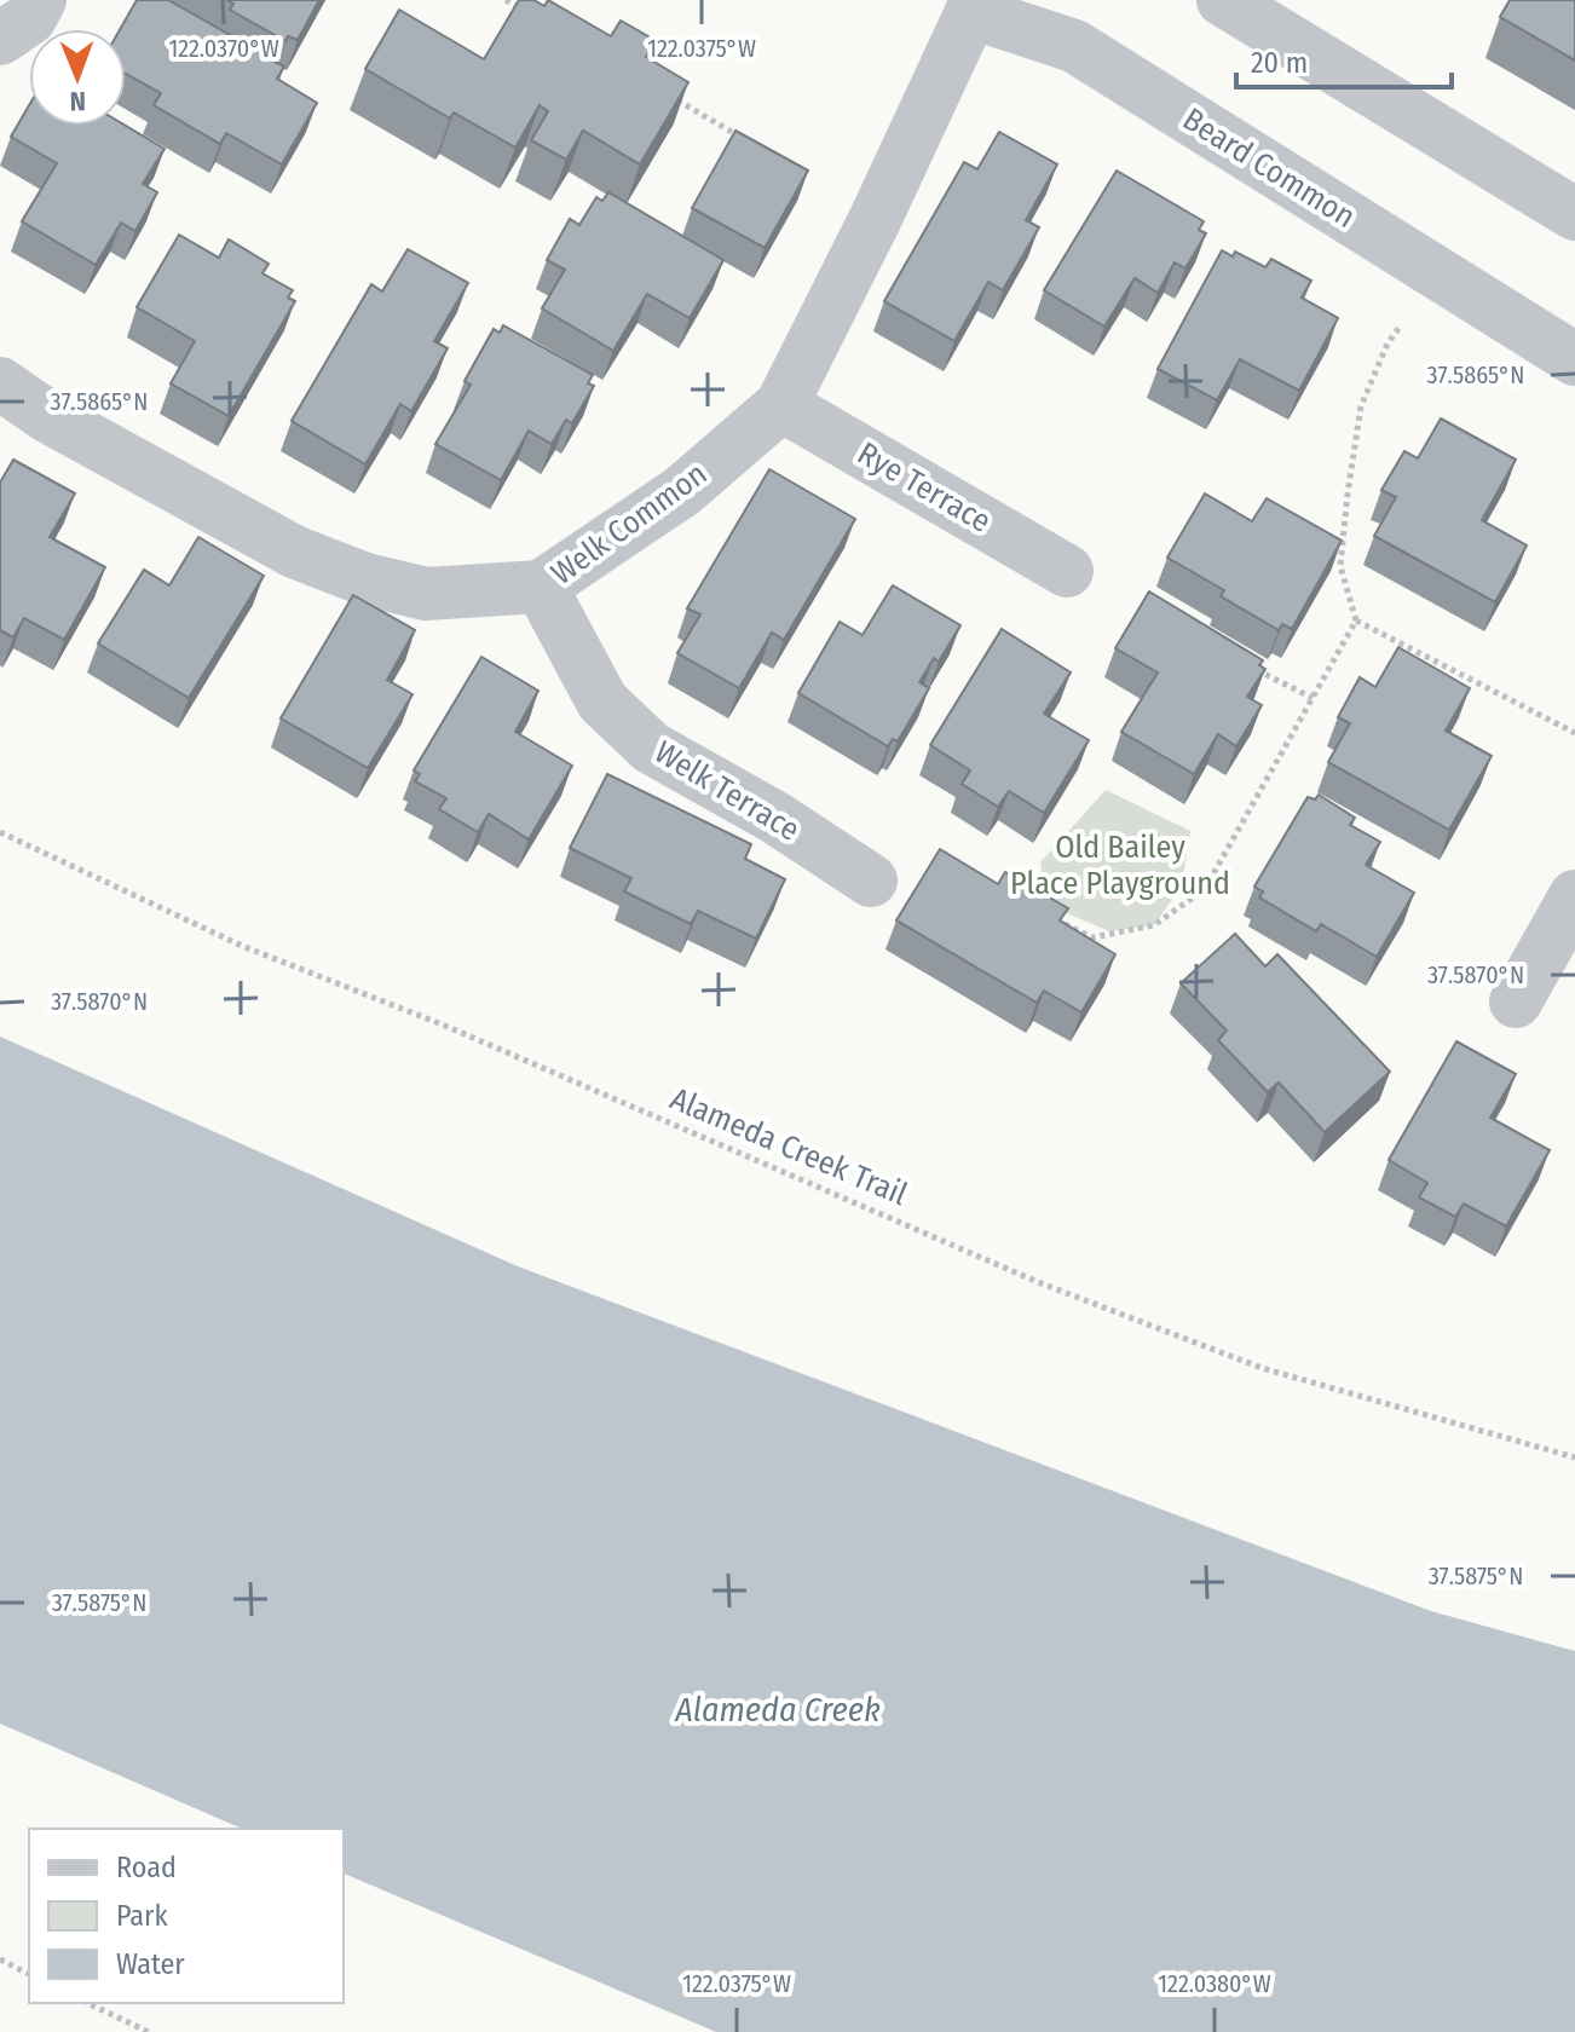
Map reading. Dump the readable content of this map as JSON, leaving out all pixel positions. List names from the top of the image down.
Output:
{
  "streets": {
    "street": [
      "Beard Common",
      "Rye Terrace",
      "Welk Common",
      "Welk Terrace"
    ],
    "path": ["Alameda Creek Trail"]
  },
  "crossings": [
    ["Beard Common", "Welk Common"],
    ["Rye Terrace", "Welk Common"],
    ["Welk Common", "Welk Terrace"]
  ],
  "water": ["Alameda Creek"],
  "parks": ["Old Bailey Place Playground"],
  "legend": ["Road", "Park", "Water"],
  "scale_bar": "20 m",
  "north": "bottom",
  "coordinates": [
    "122.0370°W",
    "122.0375°W",
    "37.5865°N",
    "37.5870°N",
    "37.5875°N",
    "122.0380°W"
  ]
}
